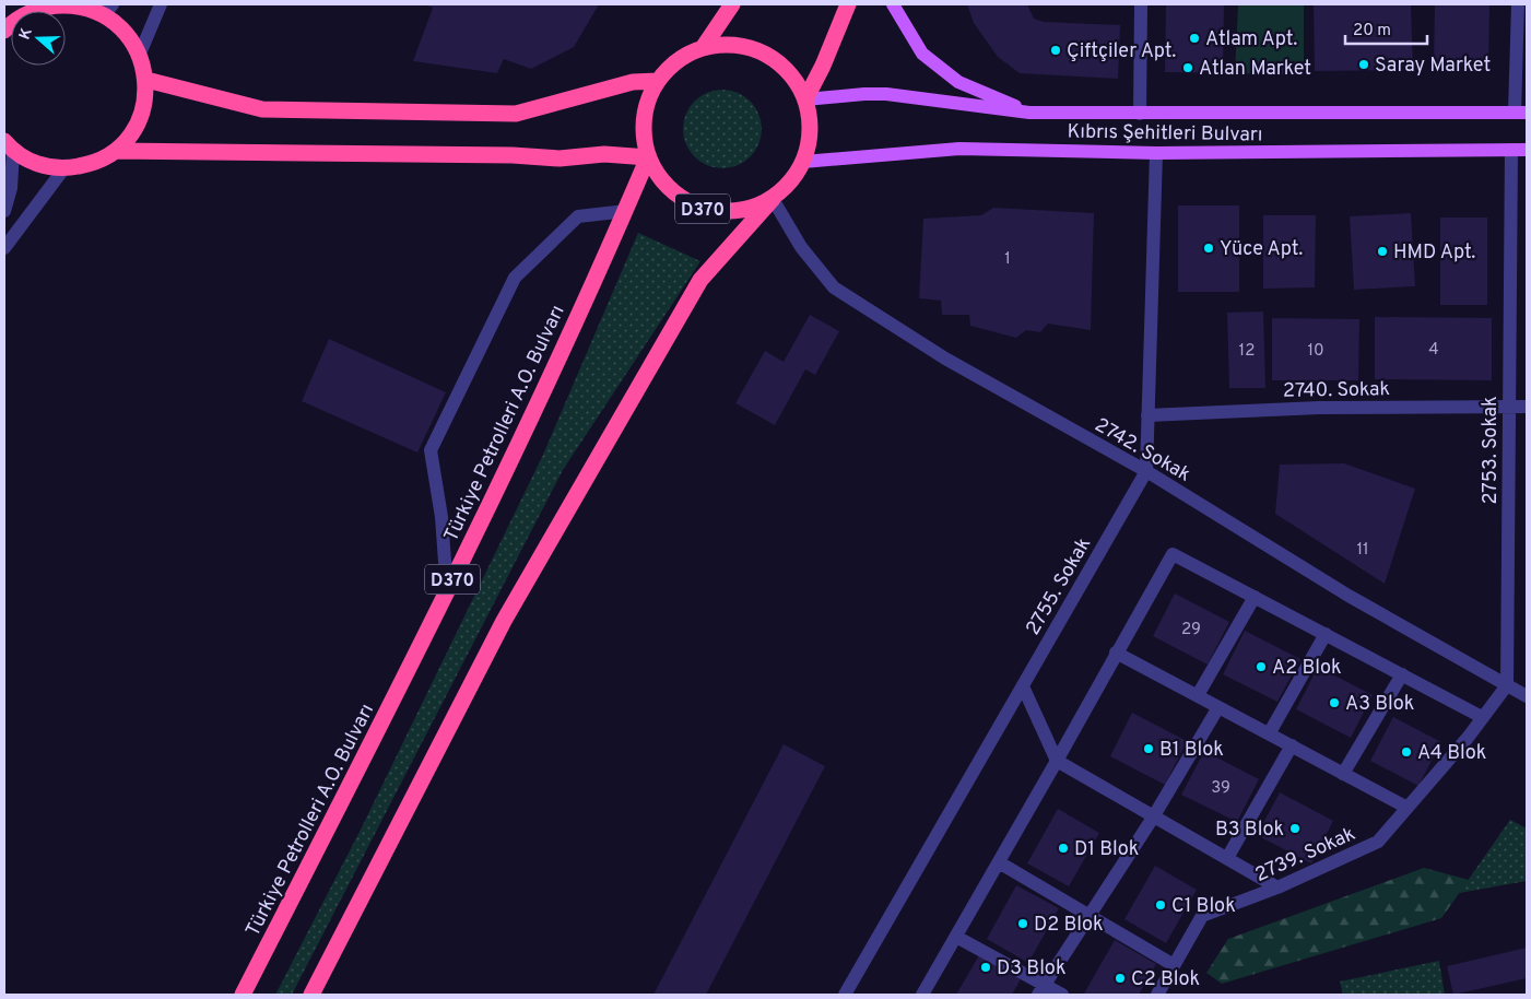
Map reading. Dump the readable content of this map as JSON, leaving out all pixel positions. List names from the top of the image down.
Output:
{
  "streets": {
    "highway": ["D370", "Türkiye Petrolleri A.O. Bulvarı"],
    "main road": ["Kıbrıs Şehitleri Bulvarı"],
    "street": [
      "2740. Sokak",
      "2742. Sokak",
      "2753. Sokak",
      "2755. Sokak",
      "2739. Sokak"
    ]
  },
  "crossings": [
    ["Kıbrıs Şehitleri Bulvarı", "D370"],
    ["Kıbrıs Şehitleri Bulvarı", "Türkiye Petrolleri A.O. Bulvarı"],
    ["Kıbrıs Şehitleri Bulvarı", "2742. Sokak"],
    ["Kıbrıs Şehitleri Bulvarı", "2753. Sokak"],
    ["Kıbrıs Şehitleri Bulvarı", "2755. Sokak"],
    ["D370", "Türkiye Petrolleri A.O. Bulvarı"],
    ["D370", "2742. Sokak"],
    ["2740. Sokak", "2753. Sokak"],
    ["2740. Sokak", "2755. Sokak"],
    ["Türkiye Petrolleri A.O. Bulvarı", "2742. Sokak"],
    ["2742. Sokak", "2753. Sokak"],
    ["2742. Sokak", "2755. Sokak"]
  ],
  "places": [
    "Atlam Apt.",
    "Çiftçiler Apt.",
    "Saray Market",
    "Atlan Market",
    "Yüce Apt.",
    "HMD Apt.",
    "A2 Blok",
    "A3 Blok",
    "B1 Blok",
    "A4 Blok",
    "B3 Blok",
    "D1 Blok",
    "C1 Blok",
    "D2 Blok",
    "D3 Blok",
    "C2 Blok"
  ],
  "house_numbers": [
    "1",
    "4",
    "12",
    "10",
    "11",
    "29",
    "39"
  ],
  "scale_bar": "20 m",
  "north": "left"
}
